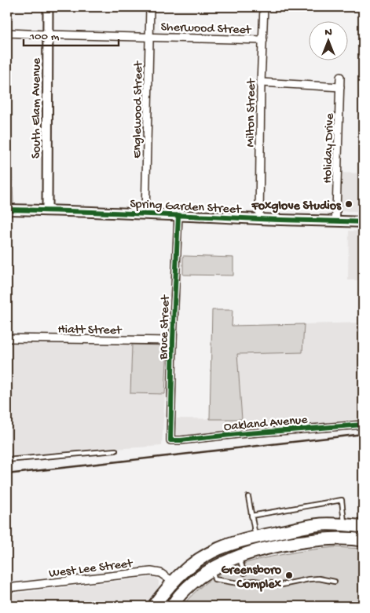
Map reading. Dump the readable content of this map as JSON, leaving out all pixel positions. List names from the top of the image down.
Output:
{
  "streets": {
    "main road": ["Spring Garden Street"],
    "street": [
      "Sherwood Street",
      "South Elam Avenue",
      "Englewood Street",
      "Milton Street",
      "Holiday Drive",
      "Bruce Street",
      "Hiatt Street",
      "Oakland Avenue",
      "West Lee Street"
    ]
  },
  "crossings": [
    ["Sherwood Street", "South Elam Avenue"],
    ["Sherwood Street", "Englewood Street"],
    ["Sherwood Street", "Milton Street"],
    ["South Elam Avenue", "Spring Garden Street"],
    ["Englewood Street", "Spring Garden Street"],
    ["Milton Street", "Spring Garden Street"],
    ["Holiday Drive", "Spring Garden Street"],
    ["Spring Garden Street", "Bruce Street"],
    ["Bruce Street", "Hiatt Street"],
    ["Bruce Street", "Oakland Avenue"]
  ],
  "places": ["Foxglove Studios", "Greensboro Complex"],
  "scale_bar": "100 m",
  "north": "top"
}
